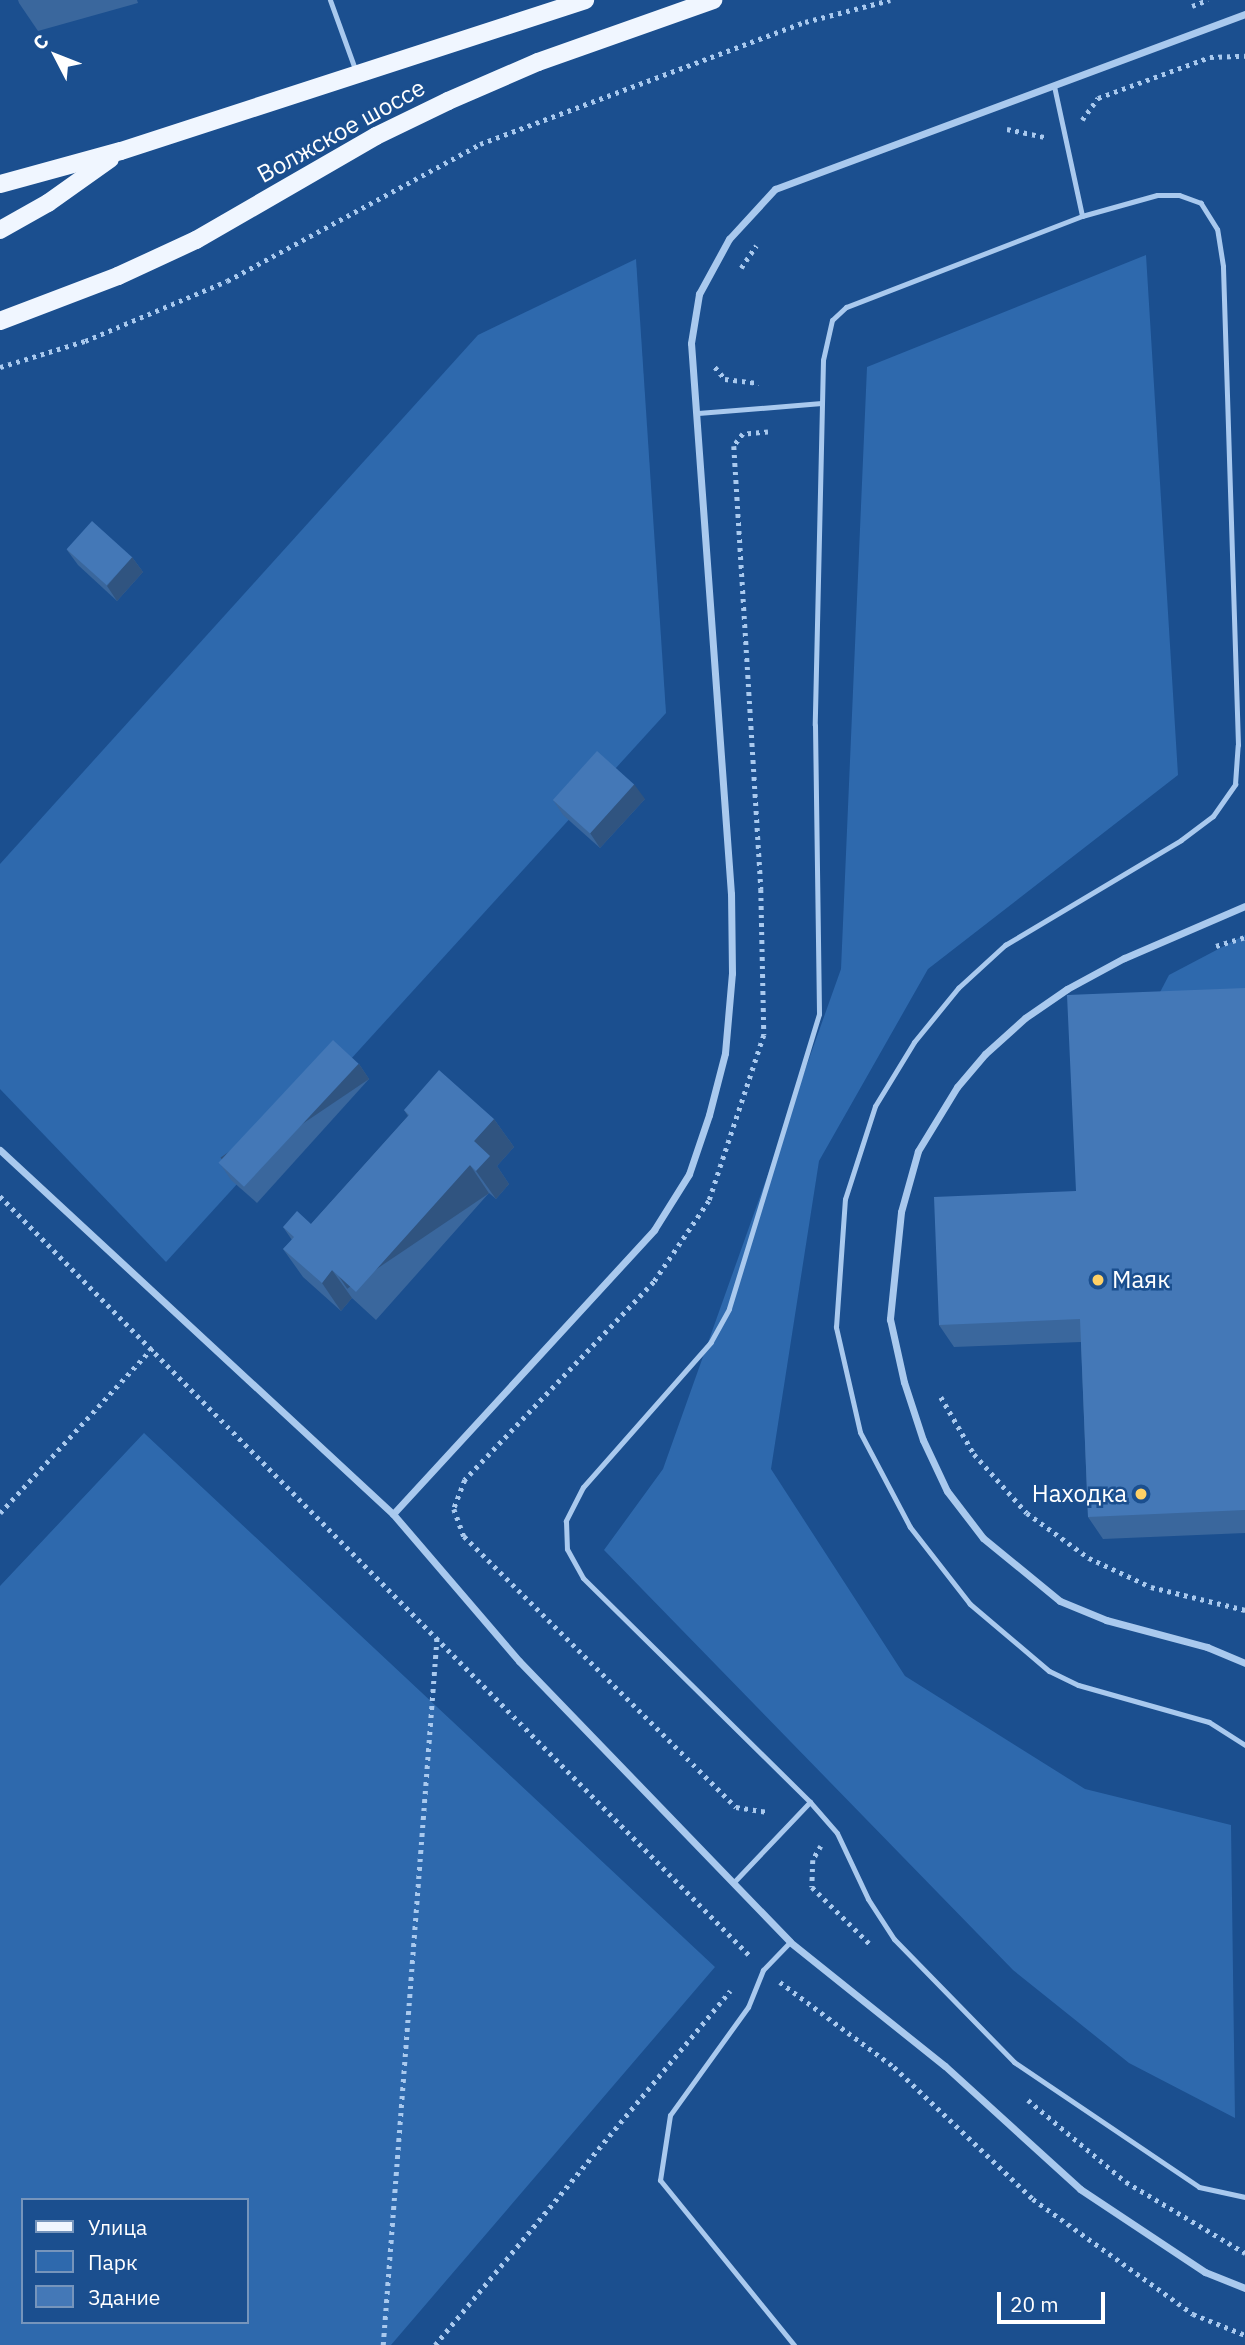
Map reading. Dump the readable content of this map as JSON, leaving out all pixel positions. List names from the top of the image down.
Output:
{
  "streets": {
    "main road": ["Волжское шоссе"]
  },
  "places": ["Маяк", "Находка"],
  "legend": ["Улица", "Парк", "Здание"],
  "scale_bar": "20 m",
  "north": "top left"
}
